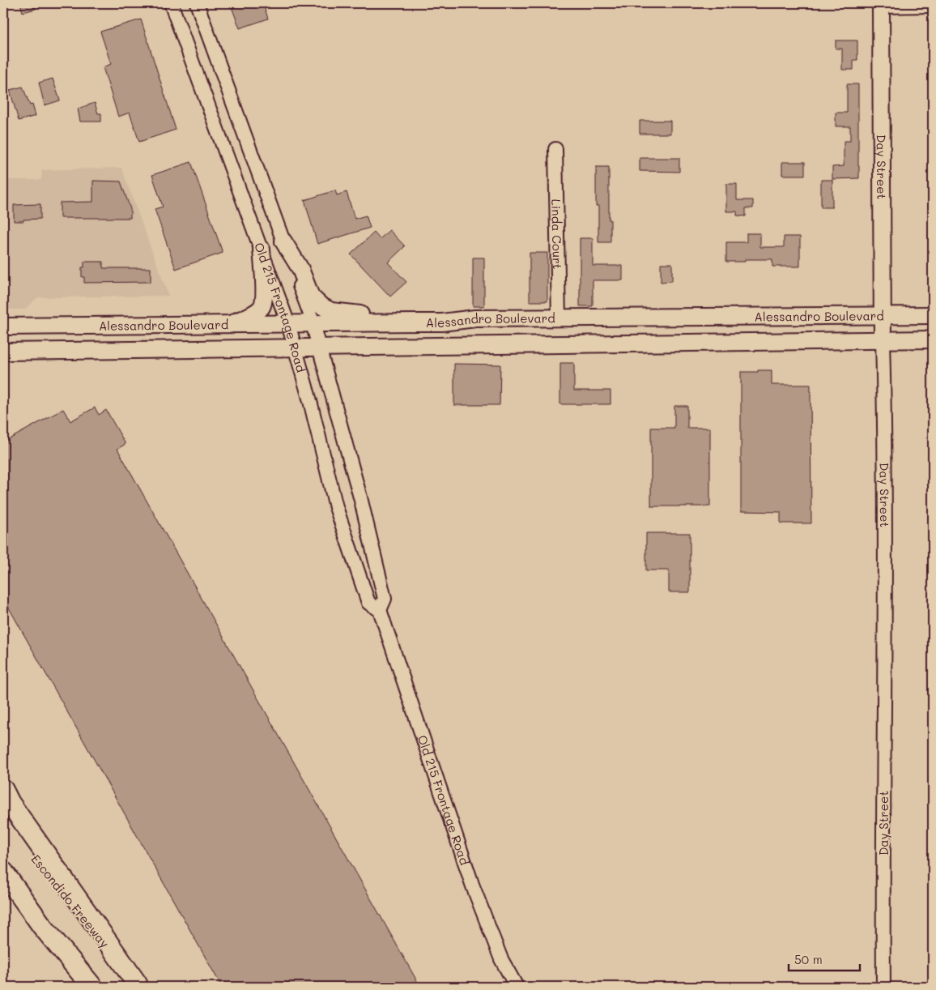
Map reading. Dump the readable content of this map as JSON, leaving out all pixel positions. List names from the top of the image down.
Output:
{
  "streets": {
    "highway": ["Escondido Freeway"],
    "main road": ["Day Street", "Alessandro Boulevard"],
    "street": ["Linda Court", "Old 215 Frontage Road"]
  },
  "crossings": [
    ["Day Street", "Alessandro Boulevard"],
    ["Linda Court", "Alessandro Boulevard"],
    ["Old 215 Frontage Road", "Alessandro Boulevard"]
  ],
  "scale_bar": "50 m"
}
